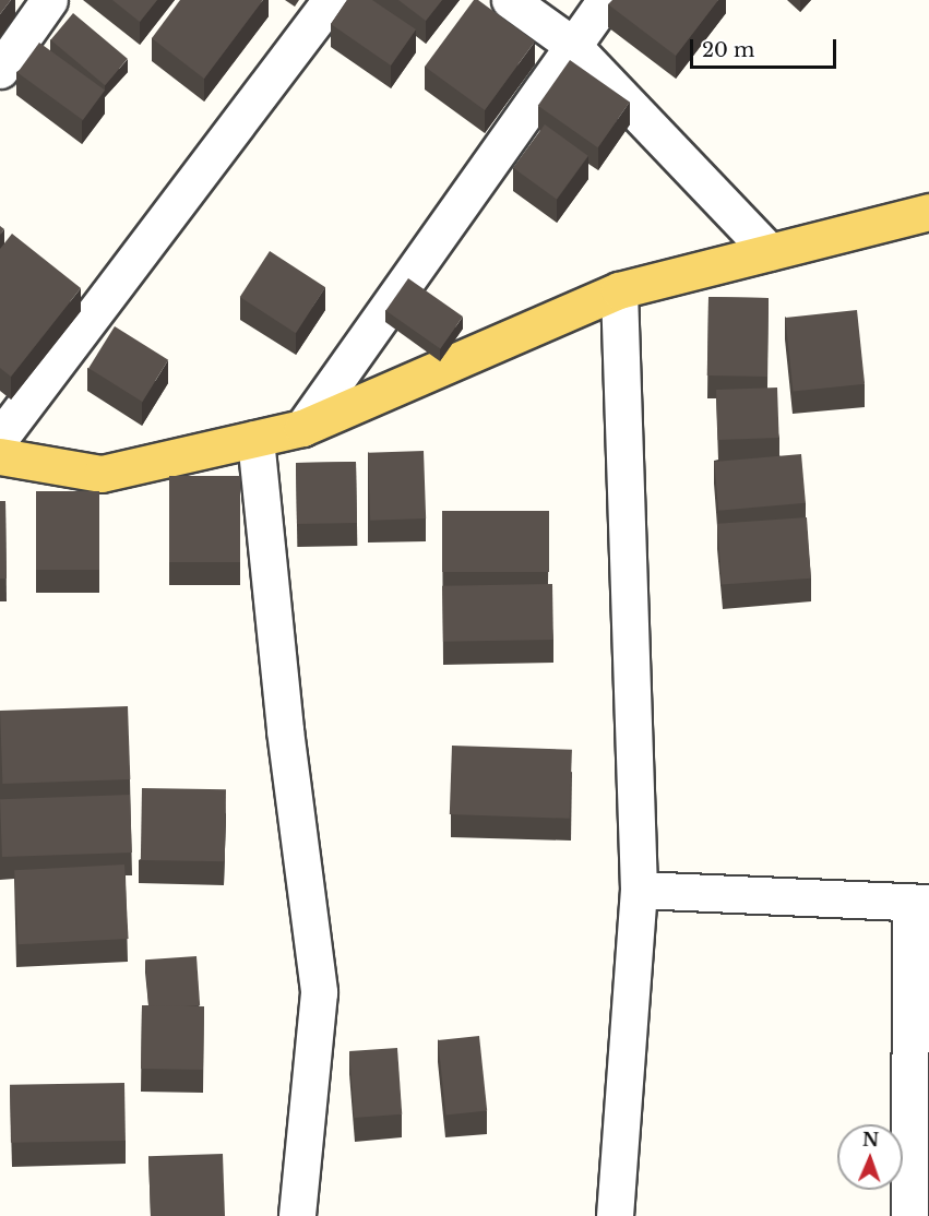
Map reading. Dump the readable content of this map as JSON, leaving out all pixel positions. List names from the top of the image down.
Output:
{
  "scale_bar": "20 m",
  "north": "top"
}
